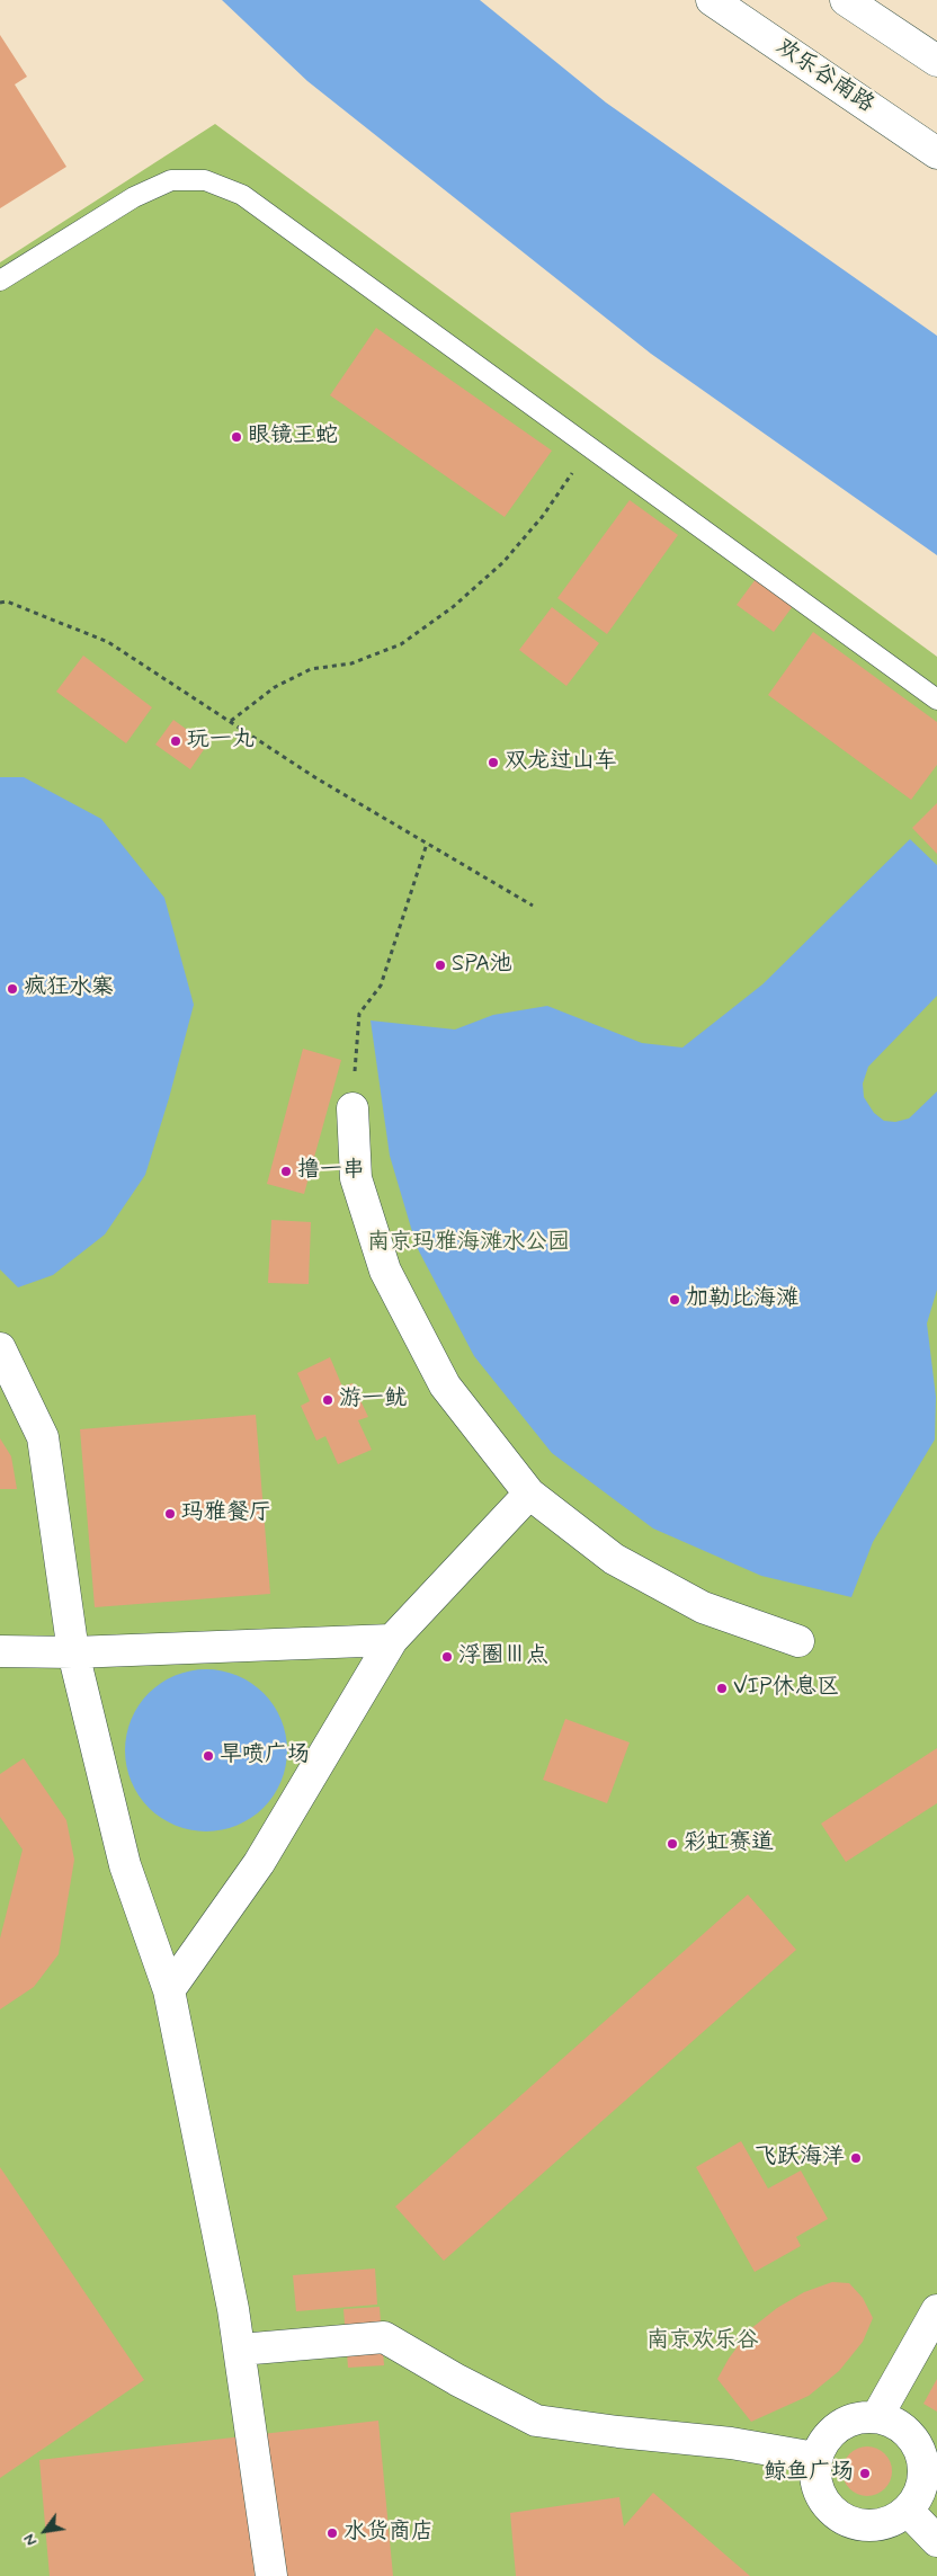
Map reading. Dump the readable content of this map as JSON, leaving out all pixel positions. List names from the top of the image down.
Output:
{
  "streets": {
    "street": ["欢乐谷南路"]
  },
  "parks": ["南京玛雅海滩水公园", "南京欢乐谷"],
  "places": [
    "眼镜王蛇",
    "玩一丸",
    "双龙过山车",
    "SPA池",
    "疯狂水寨",
    "撸一串",
    "加勒比海滩",
    "游一鱿",
    "玛雅餐厅",
    "浮圈Ⅲ点",
    "VIP休息区",
    "旱喷广场",
    "彩虹赛道",
    "飞跃海洋",
    "鲸鱼广场",
    "水货商店"
  ],
  "north": "bottom left"
}
